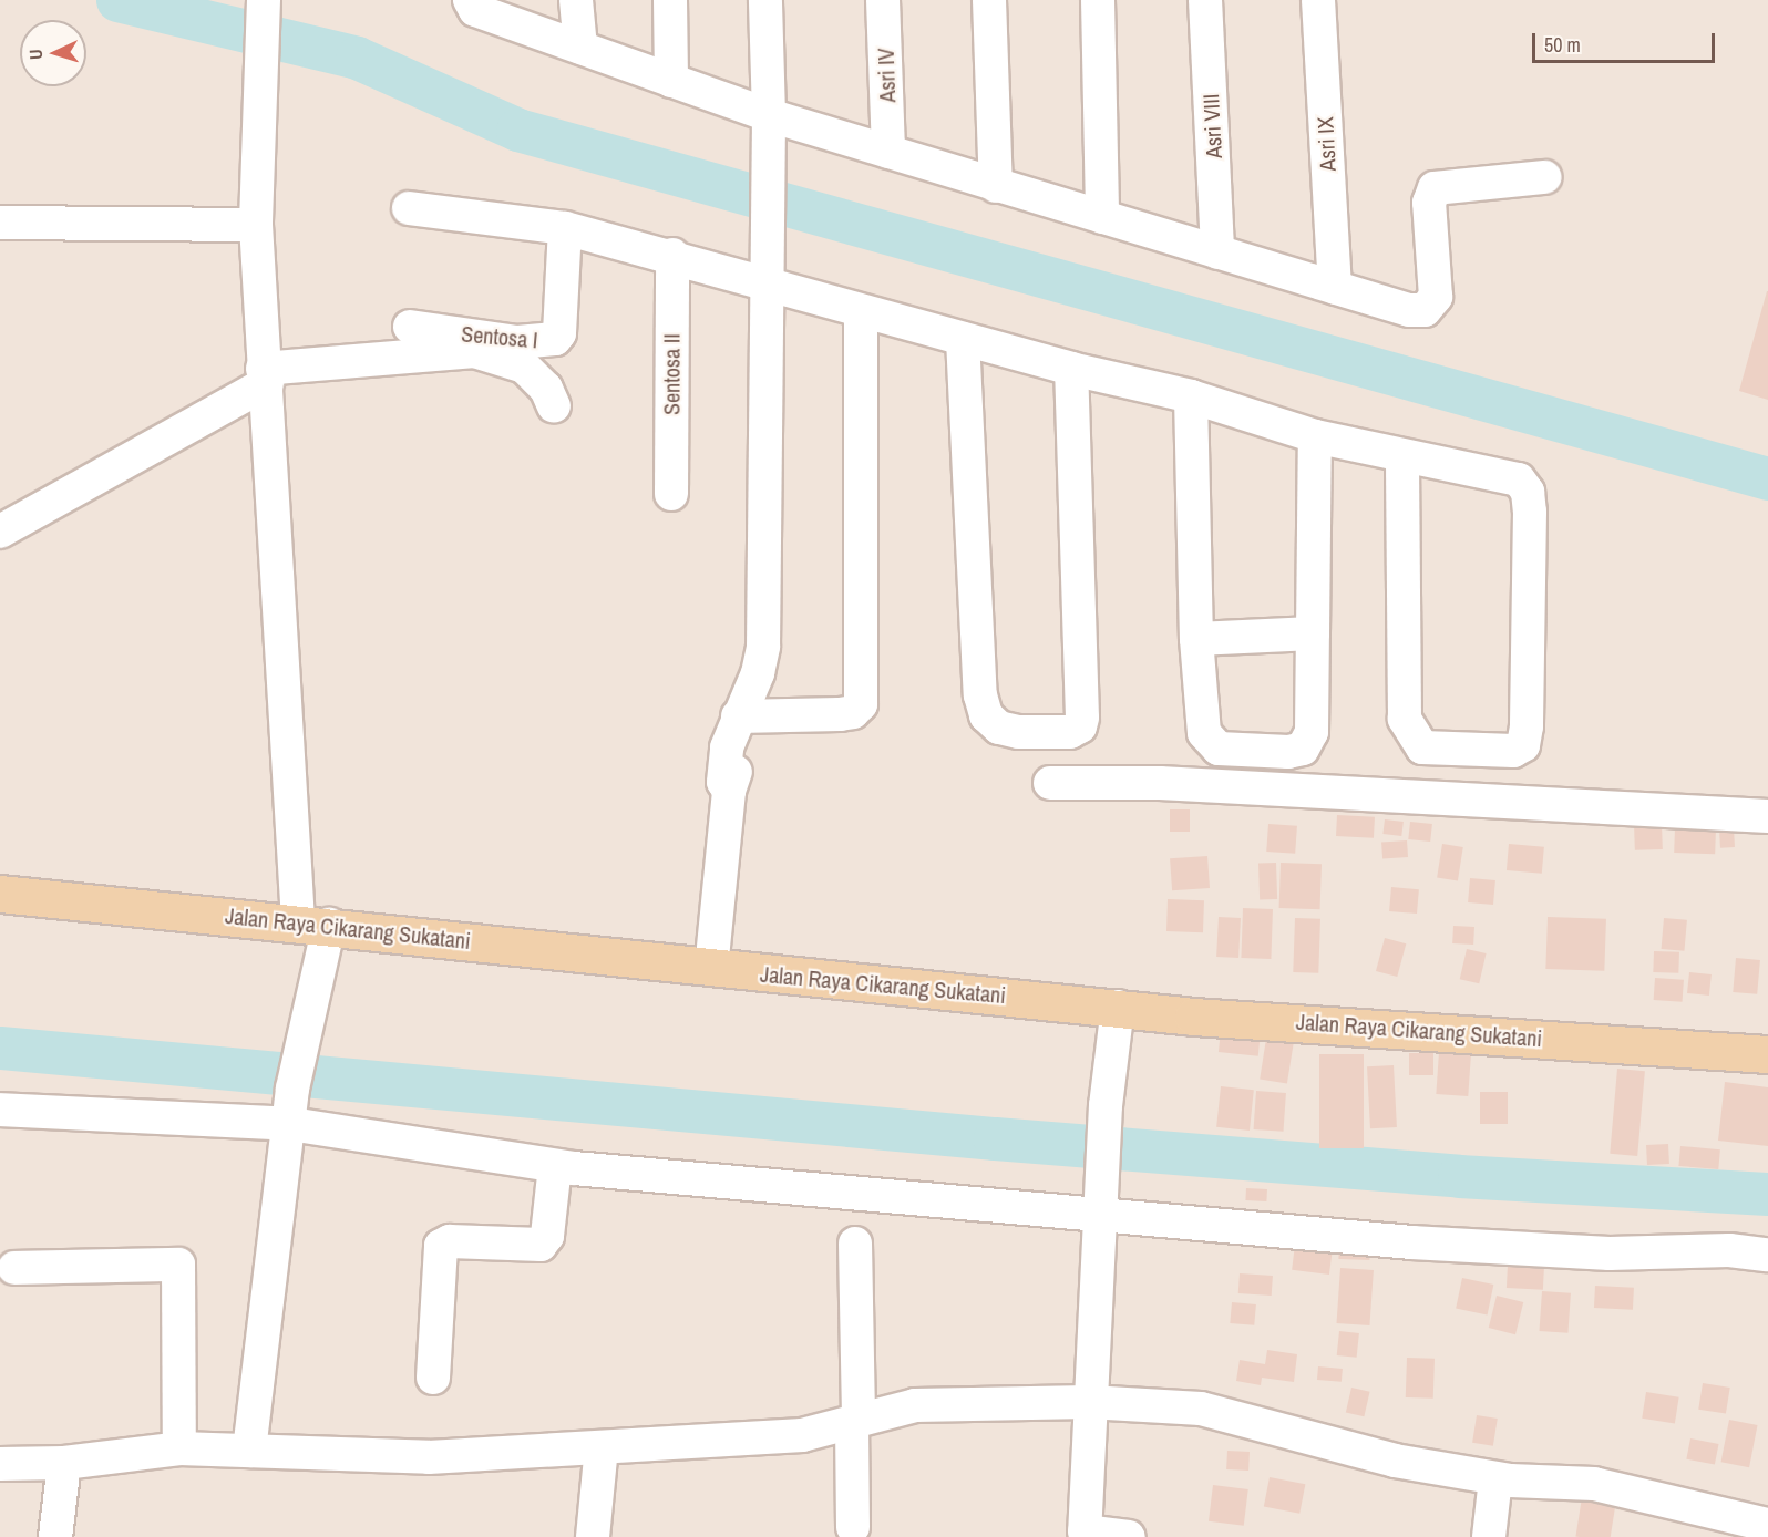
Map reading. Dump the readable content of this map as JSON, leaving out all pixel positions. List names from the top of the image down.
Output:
{
  "streets": {
    "main road": ["Jalan Raya Cikarang Sukatani"],
    "street": [
      "Asri IV",
      "Asri VIII",
      "Asri IX",
      "Sentosa I",
      "Sentosa II"
    ]
  },
  "scale_bar": "50 m",
  "north": "left"
}
